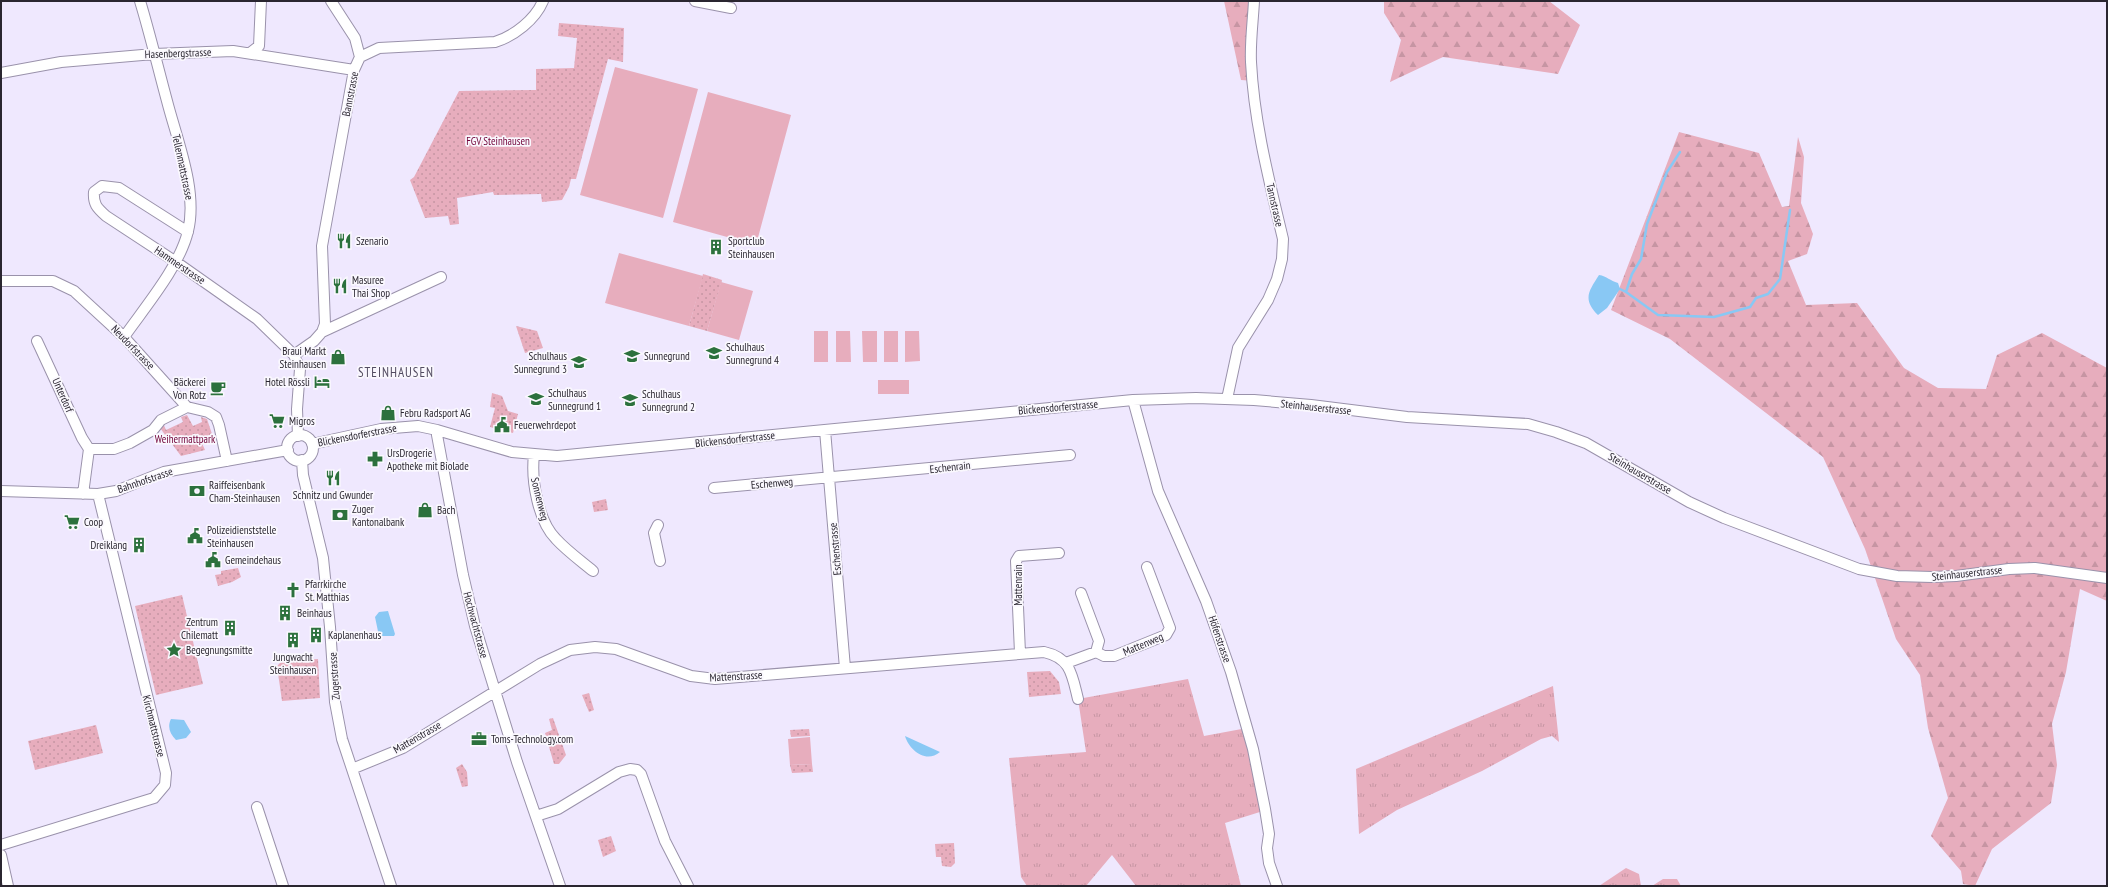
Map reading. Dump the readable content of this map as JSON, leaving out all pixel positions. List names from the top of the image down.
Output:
{
  "streets": {
    "street": [
      "Hasenbergstrasse",
      "Bannstrasse",
      "Tellenmattstrasse",
      "Tannstrasse",
      "Hammerstrasse",
      "Neudorfstrasse",
      "Unterdorf",
      "Blickensdorferstrasse",
      "Steinhauserstrasse",
      "Eschenrain",
      "Bahnhofstrasse",
      "Eschenweg",
      "Sonnenweg",
      "Eschenstrasse",
      "Mattenrain",
      "Hochwachtstrasse",
      "Höfenstrasse",
      "Mattenweg",
      "Zugerstrasse",
      "Mattenstrasse",
      "Kirchmattstrasse"
    ]
  },
  "crossings": [
    ["Hasenbergstrasse", "Bannstrasse"],
    ["Hasenbergstrasse", "Tellenmattstrasse"],
    ["Tellenmattstrasse", "Hammerstrasse"],
    ["Tellenmattstrasse", "Neudorfstrasse"],
    ["Tannstrasse", "Steinhauserstrasse"],
    ["Hammerstrasse", "Blickensdorferstrasse"],
    ["Hammerstrasse", "Bahnhofstrasse"],
    ["Hammerstrasse", "Zugerstrasse"],
    ["Blickensdorferstrasse", "Steinhauserstrasse"],
    ["Blickensdorferstrasse", "Bahnhofstrasse"],
    ["Blickensdorferstrasse", "Sonnenweg"],
    ["Blickensdorferstrasse", "Eschenstrasse"],
    ["Blickensdorferstrasse", "Hochwachtstrasse"],
    ["Blickensdorferstrasse", "Höfenstrasse"],
    ["Blickensdorferstrasse", "Zugerstrasse"],
    ["Eschenrain", "Eschenweg"],
    ["Eschenrain", "Eschenstrasse"],
    ["Bahnhofstrasse", "Zugerstrasse"],
    ["Bahnhofstrasse", "Kirchmattstrasse"],
    ["Eschenweg", "Eschenstrasse"],
    ["Eschenstrasse", "Mattenstrasse"],
    ["Mattenrain", "Mattenstrasse"],
    ["Hochwachtstrasse", "Mattenstrasse"],
    ["Zugerstrasse", "Mattenstrasse"]
  ],
  "districts": ["STEINHAUSEN"],
  "parks": ["FGV Steinhausen", "Weihermattpark"],
  "places": {
    "restaurant": ["Szenario", "Masuree Thai Shop", "Schnitz und Gwunder"],
    "building": [
      "Sportclub Steinhausen",
      "Dreiklang",
      "Beinhaus",
      "Zentrum Chilematt",
      "Kaplanenhaus",
      "Jungwacht Steinhausen"
    ],
    "school or university": [
      "Schulhaus Sunnegrund 4",
      "Sunnegrund",
      "Schulhaus Sunnegrund 3",
      "Schulhaus Sunnegrund 1",
      "Schulhaus Sunnegrund 2"
    ],
    "shop": ["Braui Markt Steinhausen", "Febru Radsport AG", "Bach"],
    "hotel": ["Hotel Rössli"],
    "cafe": ["Bäckerei Von Rotz"],
    "supermarket": ["Migros", "Coop"],
    "public building": ["Feuerwehrdepot", "Polizeidienststelle Steinhausen", "Gemeindehaus"],
    "pharmacy": ["UrsDrogerie Apotheke mit Biolade"],
    "bank": ["Raiffeisenbank Cham-Steinhausen", "Zuger Kantonalbank"],
    "church": ["Pfarrkirche St. Matthias"],
    "place": ["Begegnungsmitte"],
    "office": ["Toms-Technology.com"]
  }
}
